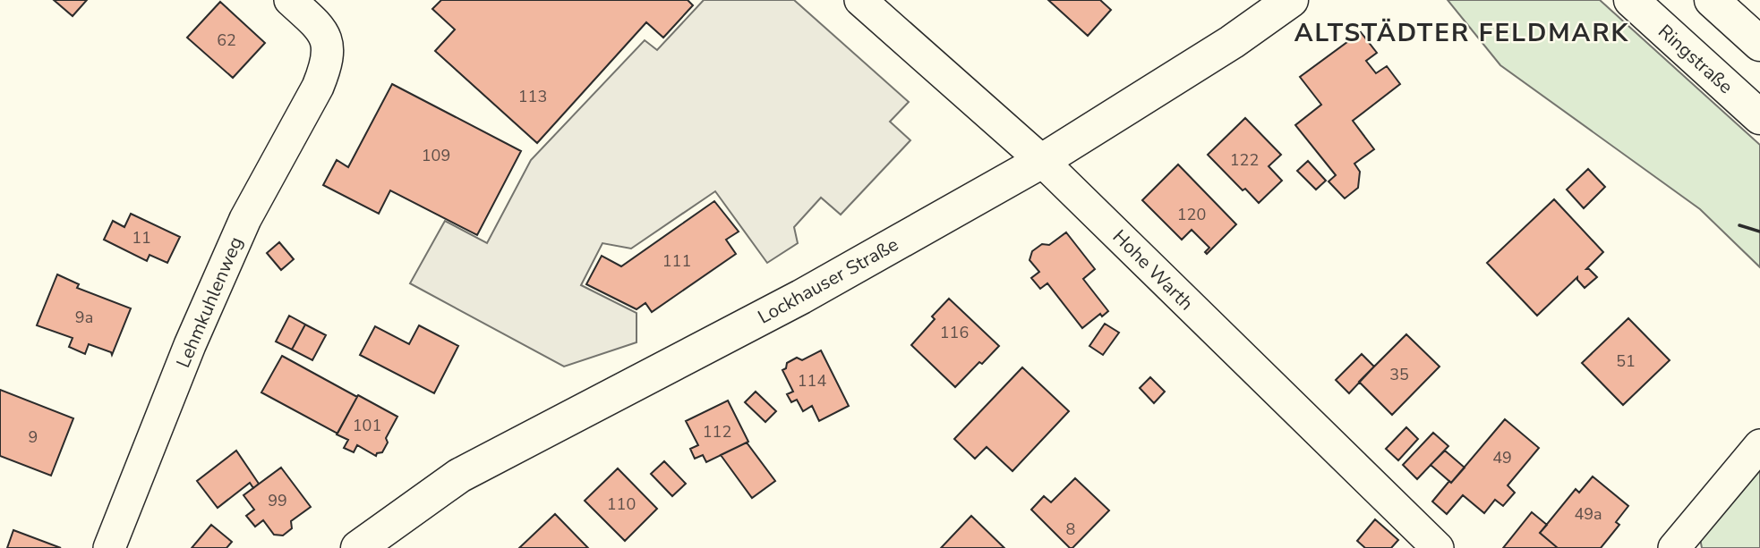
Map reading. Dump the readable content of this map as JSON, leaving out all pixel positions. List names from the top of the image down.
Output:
{
  "streets": {
    "main road": ["Ringstraße", "Lockhauser Straße"],
    "street": ["Hohe Warth", "Lehmkuhlenweg"]
  },
  "crossings": [
    ["Hohe Warth", "Lockhauser Straße"]
  ],
  "districts": ["ALTSTÄDTER FELDMARK"],
  "house_numbers": [
    "62",
    "113",
    "109",
    "122",
    "120",
    "11",
    "111",
    "9a",
    "116",
    "51",
    "35",
    "114",
    "101",
    "112",
    "9",
    "49",
    "99",
    "110",
    "49a",
    "8"
  ]
}
